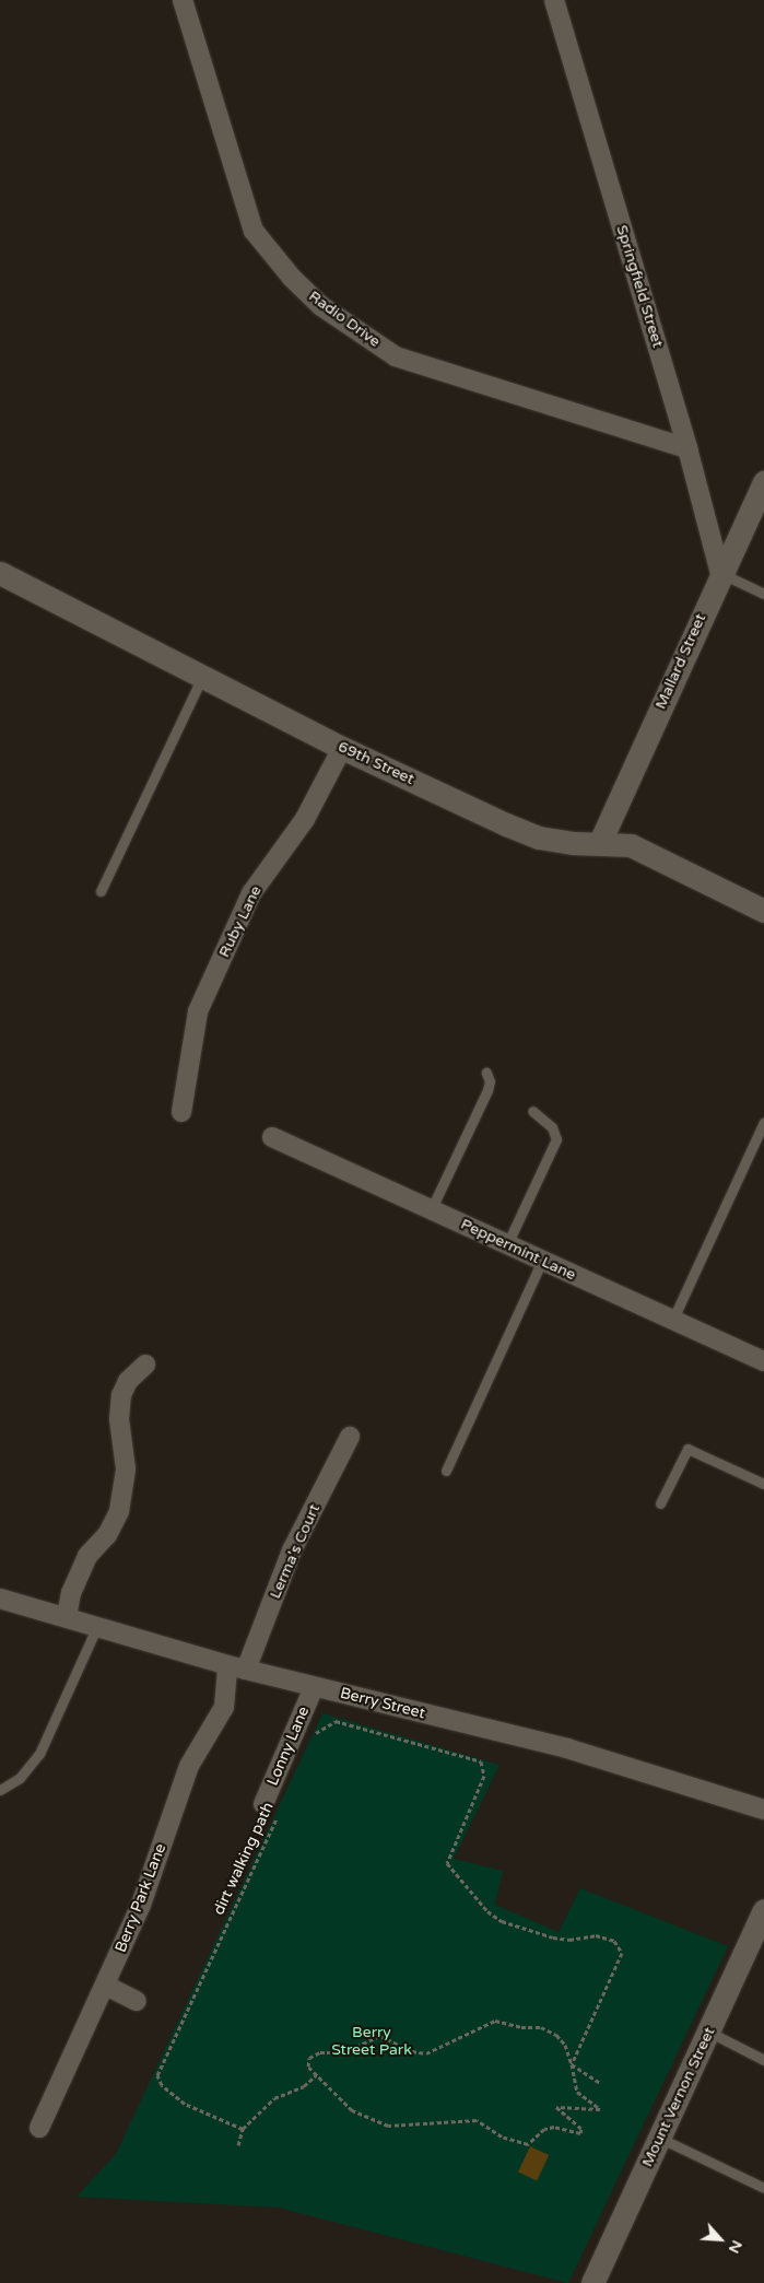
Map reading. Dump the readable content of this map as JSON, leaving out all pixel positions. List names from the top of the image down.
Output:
{
  "streets": {
    "street": [
      "Springfield Street",
      "Radio Drive",
      "Mallard Street",
      "69th Street",
      "Ruby Lane",
      "Peppermint Lane",
      "Lerma's Court",
      "Berry Street",
      "Lonny Lane",
      "Berry Park Lane",
      "Mount Vernon Street"
    ],
    "path": ["dirt walking path"]
  },
  "crossings": [
    ["Springfield Street", "Radio Drive"],
    ["Springfield Street", "Mallard Street"],
    ["Mallard Street", "69th Street"],
    ["69th Street", "Ruby Lane"],
    ["Lerma's Court", "Berry Street"],
    ["Lerma's Court", "Berry Park Lane"],
    ["Berry Street", "Lonny Lane"],
    ["Berry Street", "Berry Park Lane"],
    ["Lonny Lane", "dirt walking path"]
  ],
  "parks": ["Berry Street Park"],
  "north": "bottom right"
}
